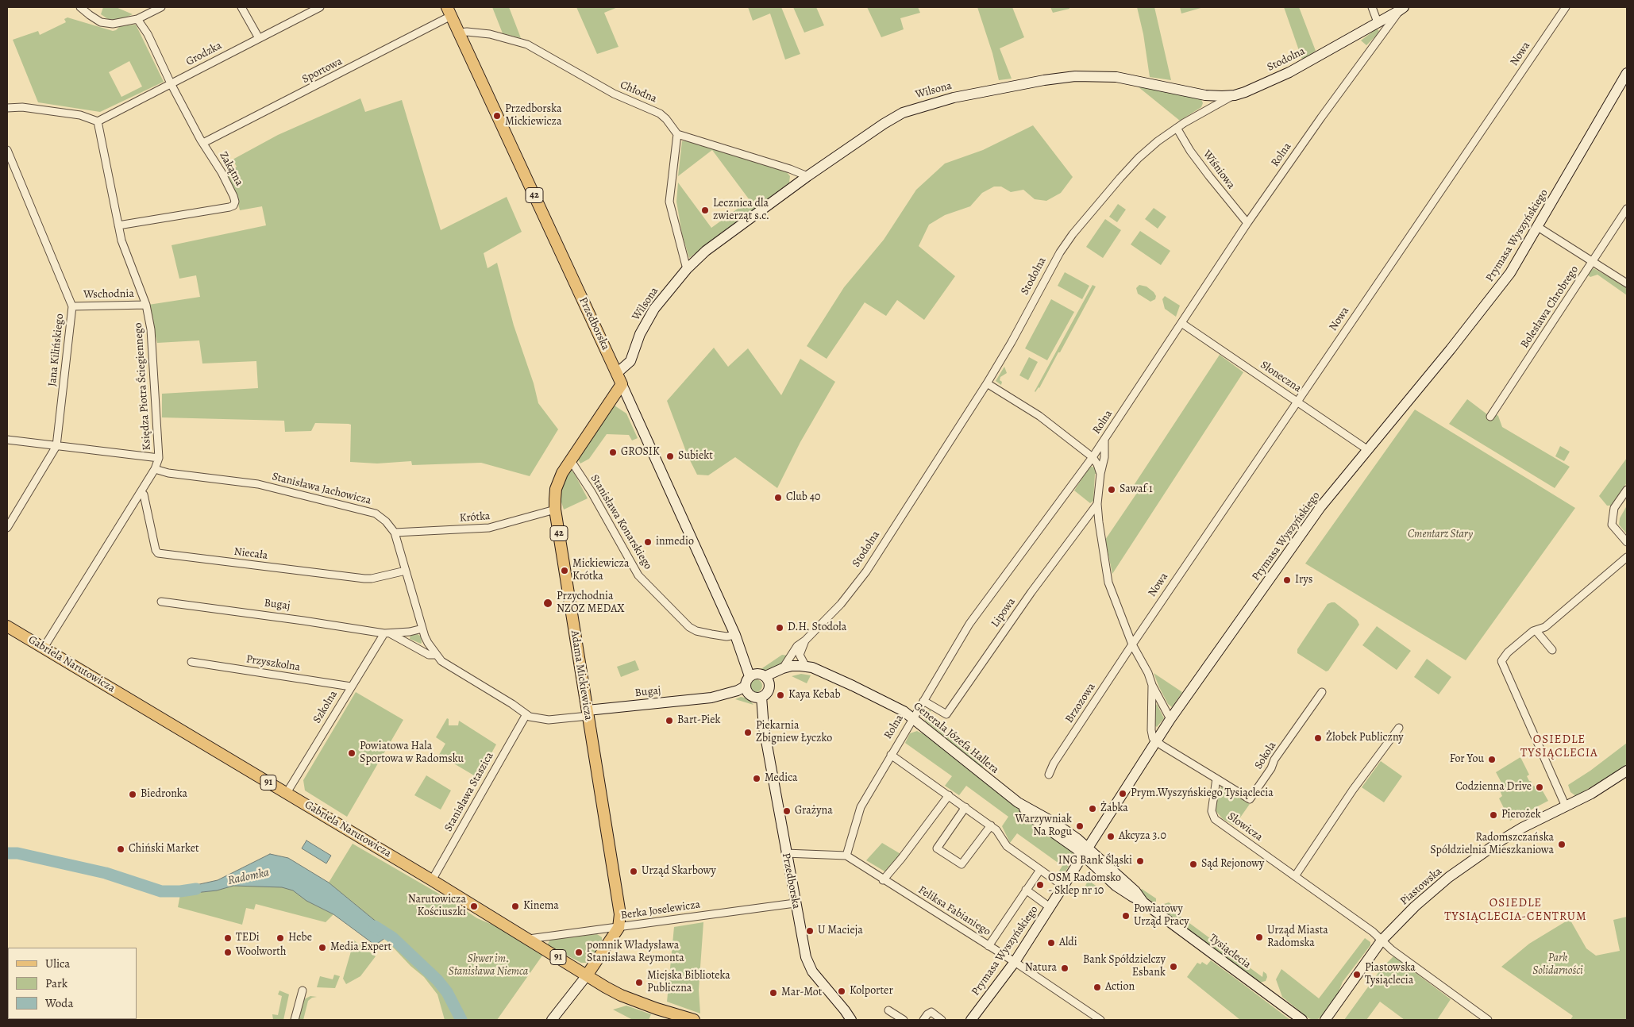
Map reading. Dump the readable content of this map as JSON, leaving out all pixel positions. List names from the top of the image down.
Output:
{
  "streets": {
    "main road": [
      "42",
      "Przedborska",
      "Gabriela Narutowicza",
      "Adama Mickiewicza",
      "91"
    ],
    "street": [
      "Grodzka",
      "Nowa",
      "Stodolna",
      "Sportowa",
      "Wilsona",
      "Chłodna",
      "Rolna",
      "Zakątna",
      "Wiśniowa",
      "Prymasa Wyszyńskiego",
      "Wschodnia",
      "Bolesława Chrobrego",
      "Jana Kilińskiego",
      "Słoneczna",
      "Księdza Piotra Ściegiennego",
      "Stanisława Jachowicza",
      "Krótka",
      "Stanisława Konarskiego",
      "Niecała",
      "Bugaj",
      "Lipowa",
      "Przyszkolna",
      "Brzozowa",
      "Szkolna",
      "Generała Józefa Hallera",
      "Sokola",
      "Stanisława Staszica",
      "Słowicza",
      "Piastowska",
      "Berka Joselewicza",
      "Feliksa Fabianiego",
      "Tysiąclecia"
    ]
  },
  "crossings": [
    ["Grodzka", "Zakątna"],
    ["Grodzka", "Księdza Piotra Ściegiennego"],
    ["Nowa", "Słoneczna"],
    ["Nowa", "Brzozowa"],
    ["Stodolna", "Wilsona"],
    ["Stodolna", "Rolna"],
    ["Stodolna", "Wiśniowa"],
    ["Stodolna", "Generała Józefa Hallera"],
    ["Sportowa", "Zakątna"],
    ["Sportowa", "Przedborska"],
    ["Wilsona", "Przedborska"],
    ["Chłodna", "Przedborska"],
    ["Rolna", "Wiśniowa"],
    ["Rolna", "Słoneczna"],
    ["Rolna", "Lipowa"],
    ["Rolna", "Generała Józefa Hallera"],
    ["Rolna", "Feliksa Fabianiego"],
    ["Zakątna", "Księdza Piotra Ściegiennego"],
    ["Prymasa Wyszyńskiego", "Słoneczna"],
    ["Prymasa Wyszyńskiego", "Generała Józefa Hallera"],
    ["Prymasa Wyszyńskiego", "Feliksa Fabianiego"],
    ["Prymasa Wyszyńskiego", "Tysiąclecia"],
    ["Wschodnia", "Jana Kilińskiego"],
    ["Wschodnia", "Księdza Piotra Ściegiennego"],
    ["Przedborska", "Stanisława Konarskiego"],
    ["Przedborska", "Bugaj"],
    ["Przedborska", "Adama Mickiewicza"],
    ["Przedborska", "Generała Józefa Hallera"],
    ["Przedborska", "Berka Joselewicza"],
    ["Księdza Piotra Ściegiennego", "Stanisława Jachowicza"],
    ["Księdza Piotra Ściegiennego", "Niecała"],
    ["Księdza Piotra Ściegiennego", "Gabriela Narutowicza"],
    ["Stanisława Jachowicza", "Krótka"],
    ["Stanisława Jachowicza", "Niecała"],
    ["Stanisława Jachowicza", "Bugaj"],
    ["Krótka", "Adama Mickiewicza"],
    ["Stanisława Konarskiego", "Adama Mickiewicza"],
    ["Bugaj", "Adama Mickiewicza"],
    ["Bugaj", "Szkolna"],
    ["Bugaj", "Stanisława Staszica"],
    ["Przyszkolna", "Szkolna"],
    ["Gabriela Narutowicza", "Szkolna"],
    ["Gabriela Narutowicza", "Stanisława Staszica"],
    ["Gabriela Narutowicza", "Berka Joselewicza"],
    ["Adama Mickiewicza", "Berka Joselewicza"],
    ["Generała Józefa Hallera", "Tysiąclecia"],
    ["Sokola", "Słowicza"],
    ["Słowicza", "Piastowska"]
  ],
  "districts": ["OSIEDLE TYSIĄCLECIA", "OSIEDLE TYSIĄCLECIA-CENTRUM"],
  "water": ["Radomka"],
  "parks": ["Cmentarz Stary", "Park Solidarności", "Skwer im. Stanisława Niemca"],
  "places": [
    "Przedborska Mickiewicza",
    "Lecznica dla zwierząt s.c.",
    "GROSIK",
    "Subiekt",
    "Sawaf 1",
    "Club 40",
    "inmedio",
    "Mickiewicza Krótka",
    "Irys",
    "Przychodnia NZOZ MEDAX",
    "D.H. Stodoła",
    "Kaya Kebab",
    "Bart-Piek",
    "Piekarnia Zbigniew Łyczko",
    "Żłobek Publiczny",
    "Powiatowa Hala Sportowa w Radomsku",
    "For You",
    "Medica",
    "Codzienna Drive",
    "Prym.Wyszyńskiego Tysiąclecia",
    "Biedronka",
    "Żabka",
    "Grażyna",
    "Pierożek",
    "Warzywniak Na Rogu",
    "Akcyza 3.0",
    "Radomszczańska Spółdzielnia Mieszkaniowa",
    "Chiński Market",
    "ING Bank Śląski",
    "Sąd Rejonowy",
    "Urząd Skarbowy",
    "OSM Radomsko - Sklep nr 10",
    "Narutowicza Kościuszki",
    "Kinema",
    "Powiatowy Urząd Pracy",
    "U Macieja",
    "Urząd Miasta Radomska",
    "TEDi",
    "Hebe",
    "Aldi",
    "Media Expert",
    "Woolworth",
    "pomnik Władysława Stanisława Reymonta",
    "Bank Spółdzielczy Esbank",
    "Natura",
    "Piastowska Tysiąclecia",
    "Miejska Biblioteka Publiczna",
    "Action",
    "Kolporter",
    "Mar-Mot"
  ],
  "legend": ["Ulica", "Park", "Woda"]
}
